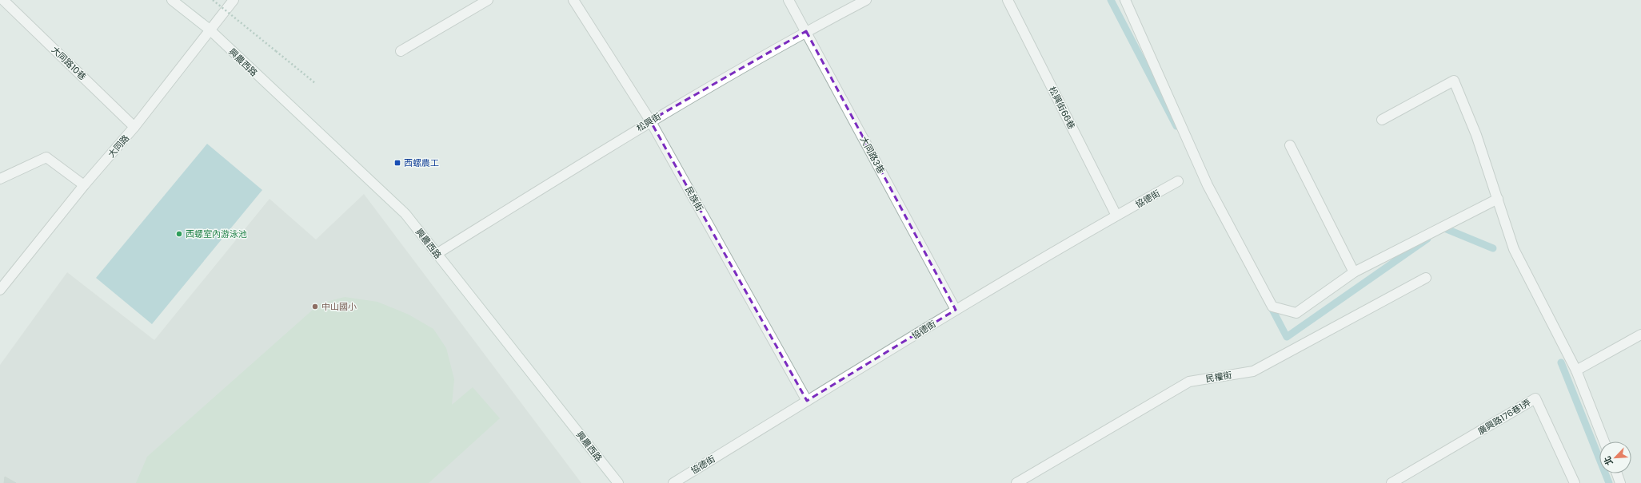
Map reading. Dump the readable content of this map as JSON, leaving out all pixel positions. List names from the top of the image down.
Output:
{
  "streets": {
    "street": [
      "興農西路",
      "大同路10巷",
      "松興街66巷",
      "松興街",
      "大同路",
      "大同路3巷",
      "民族街",
      "協德街",
      "民權街",
      "廣興路176巷1弄"
    ]
  },
  "crossings": [
    ["興農西路", "松興街"],
    ["興農西路", "大同路"],
    ["大同路10巷", "大同路"],
    ["松興街66巷", "協德街"],
    ["松興街", "大同路3巷"],
    ["松興街", "民族街"],
    ["大同路3巷", "協德街"],
    ["民族街", "協德街"]
  ],
  "places": {
    "transit": ["西螺農工"],
    "other": ["西螺室內游泳池", "中山國小"]
  },
  "north": "bottom left"
}
